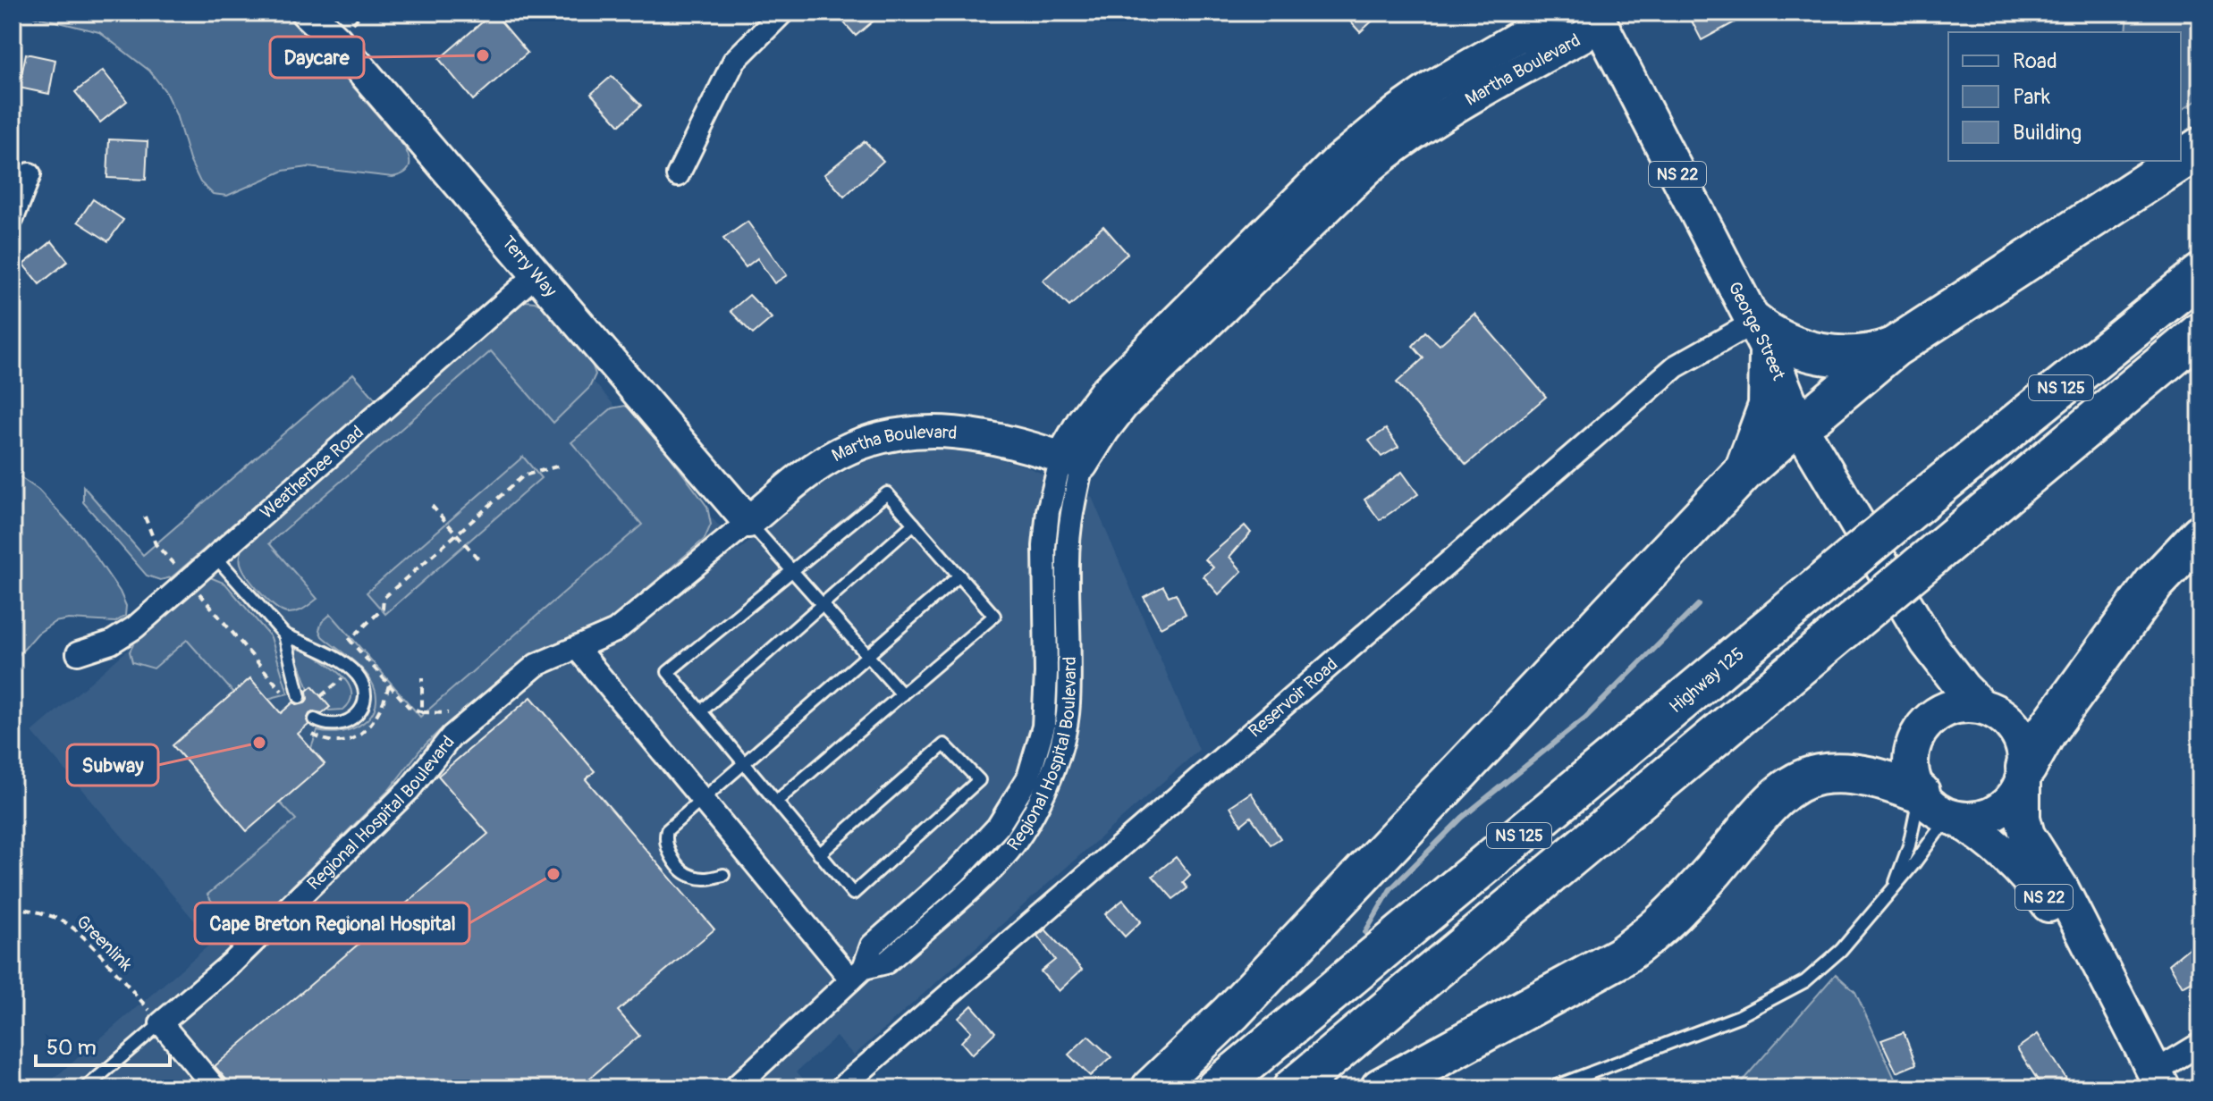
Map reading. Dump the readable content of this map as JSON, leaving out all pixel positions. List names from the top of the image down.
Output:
{
  "streets": {
    "highway": ["NS 125", "Highway 125"],
    "main road": ["NS 22", "George Street"],
    "street": [
      "Martha Boulevard",
      "Terry Way",
      "Weatherbee Road",
      "Reservoir Road",
      "Regional Hospital Boulevard"
    ],
    "path": ["Greenlink"]
  },
  "crossings": [
    ["Martha Boulevard", "Terry Way"],
    ["Martha Boulevard", "George Street"],
    ["Martha Boulevard", "Regional Hospital Boulevard"],
    ["NS 22", "George Street"],
    ["Terry Way", "Weatherbee Road"],
    ["Terry Way", "Regional Hospital Boulevard"],
    ["George Street", "Reservoir Road"],
    ["Regional Hospital Boulevard", "Greenlink"]
  ],
  "places": ["Daycare", "Subway", "Cape Breton Regional Hospital"],
  "legend": ["Road", "Park", "Building"],
  "scale_bar": "50 m"
}
